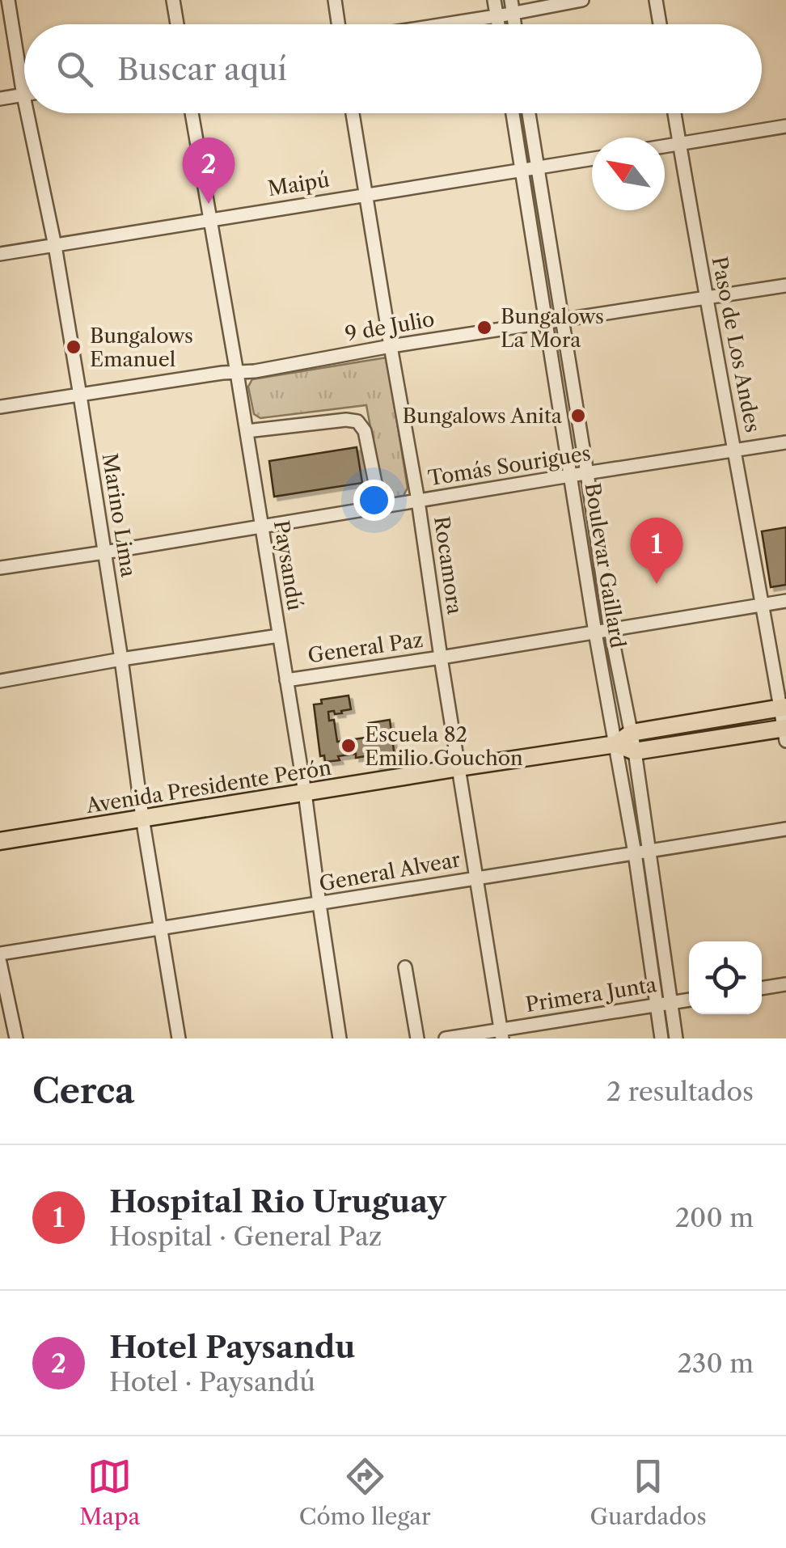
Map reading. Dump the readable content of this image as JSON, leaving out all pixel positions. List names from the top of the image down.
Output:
{
  "streets": {
    "main road": ["Avenida Presidente Perón"],
    "street": [
      "Maipú",
      "9 de Julio",
      "Paso de Los Andes",
      "Tomás Sourigues",
      "Marino Lima",
      "Paysandú",
      "Rocamora",
      "Boulevar Gaillard",
      "General Paz",
      "General Alvear",
      "Primera Junta"
    ]
  },
  "crossings": [
    ["Maipú", "Marino Lima"],
    ["Maipú", "Paysandú"],
    ["Maipú", "Rocamora"],
    ["Maipú", "Boulevar Gaillard"],
    ["9 de Julio", "Paso de Los Andes"],
    ["9 de Julio", "Marino Lima"],
    ["9 de Julio", "Paysandú"],
    ["9 de Julio", "Rocamora"],
    ["9 de Julio", "Boulevar Gaillard"],
    ["Paso de Los Andes", "Tomás Sourigues"],
    ["Paso de Los Andes", "General Paz"],
    ["Paso de Los Andes", "Avenida Presidente Perón"],
    ["Tomás Sourigues", "Marino Lima"],
    ["Tomás Sourigues", "Paysandú"],
    ["Tomás Sourigues", "Rocamora"],
    ["Tomás Sourigues", "Boulevar Gaillard"],
    ["Marino Lima", "General Paz"],
    ["Marino Lima", "Avenida Presidente Perón"],
    ["Marino Lima", "General Alvear"],
    ["Paysandú", "General Paz"],
    ["Paysandú", "Avenida Presidente Perón"],
    ["Paysandú", "General Alvear"],
    ["Rocamora", "General Paz"],
    ["Rocamora", "Avenida Presidente Perón"],
    ["Rocamora", "General Alvear"],
    ["Rocamora", "Primera Junta"],
    ["Boulevar Gaillard", "General Paz"],
    ["Boulevar Gaillard", "Avenida Presidente Perón"],
    ["Boulevar Gaillard", "General Alvear"],
    ["Boulevar Gaillard", "Primera Junta"]
  ],
  "places": [
    "Bungalows La Mora",
    "Bungalows Emanuel",
    "Bungalows Anita",
    "Escuela 82 Emilio Gouchon"
  ],
  "north": "top left",
  "page": {
    "search": "Buscar aquí",
    "pins": ["2", "1"],
    "heading": ["Cerca", "2 resultados"],
    "list": [
      {
        "mark": "1",
        "name": "Hospital Rio Uruguay",
        "note": "Hospital · General Paz",
        "value": "200 m"
      },
      {
        "mark": "2",
        "name": "Hotel Paysandu",
        "note": "Hotel · Paysandú",
        "value": "230 m"
      }
    ],
    "nav": ["Mapa", "Cómo llegar", "Guardados"]
  }
}
